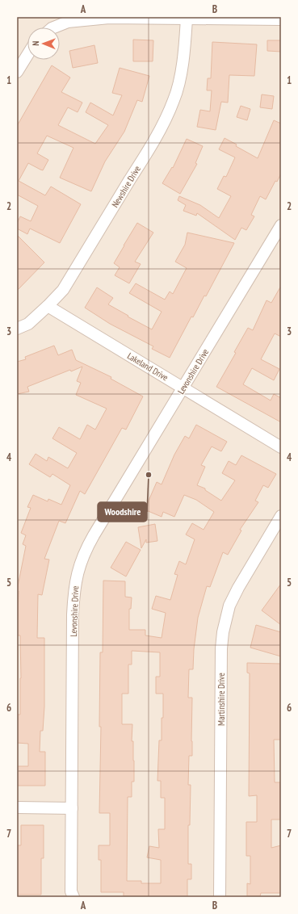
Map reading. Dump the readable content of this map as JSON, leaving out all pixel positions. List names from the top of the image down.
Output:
{
  "streets": {
    "street": [
      "Newshire Drive",
      "Lakeland Drive",
      "Levonshire Drive",
      "Martinshire Drive"
    ]
  },
  "crossings": [
    ["Newshire Drive", "Lakeland Drive"],
    ["Lakeland Drive", "Levonshire Drive"]
  ],
  "places": ["Woodshire"],
  "north": "left",
  "grid": {
    "columns": ["A", "B"],
    "rows": [
      "1",
      "2",
      "3",
      "4",
      "5",
      "6",
      "7"
    ]
  }
}
